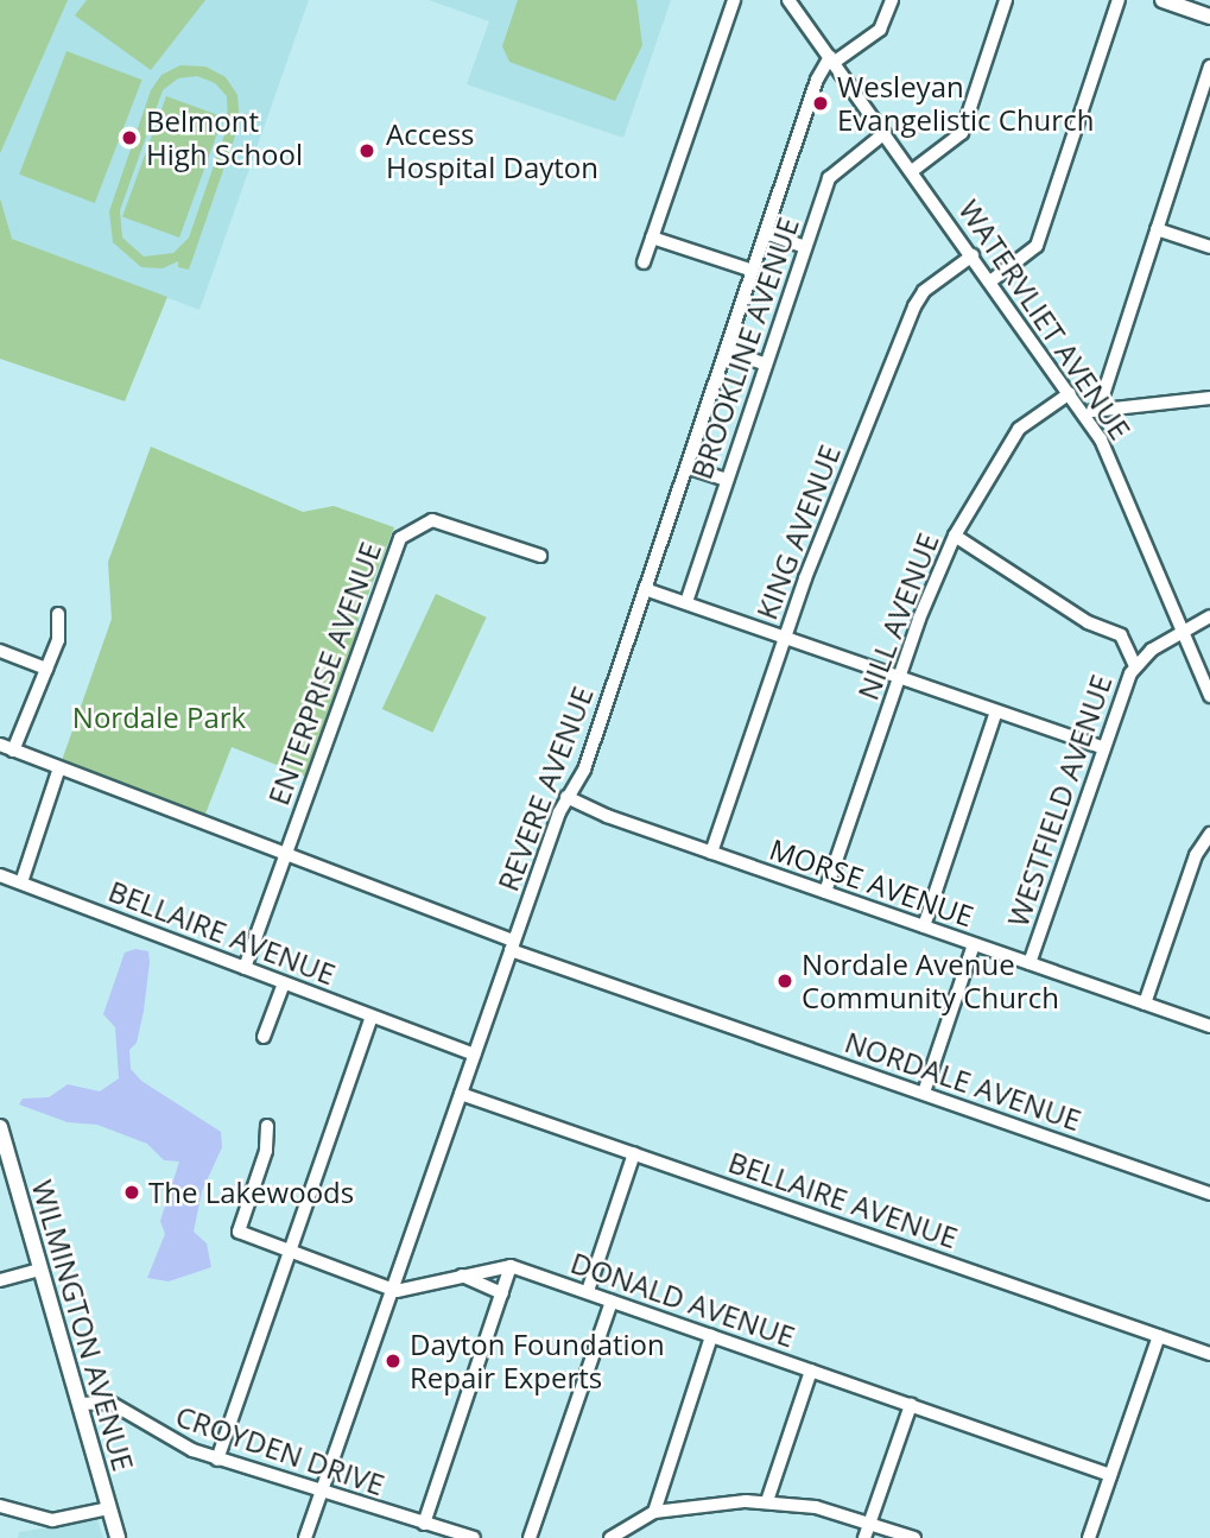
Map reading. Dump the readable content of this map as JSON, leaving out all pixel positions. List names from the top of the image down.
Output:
{
  "streets": {
    "main road": ["WILMINGTON AVENUE"],
    "street": [
      "WATERVLIET AVENUE",
      "BROOKLINE AVENUE",
      "KING AVENUE",
      "NILL AVENUE",
      "ENTERPRISE AVENUE",
      "REVERE AVENUE",
      "WESTFIELD AVENUE",
      "MORSE AVENUE",
      "BELLAIRE AVENUE",
      "NORDALE AVENUE",
      "DONALD AVENUE",
      "CROYDEN DRIVE"
    ]
  },
  "crossings": [
    ["WATERVLIET AVENUE", "BROOKLINE AVENUE"],
    ["WATERVLIET AVENUE", "KING AVENUE"],
    ["WATERVLIET AVENUE", "NILL AVENUE"],
    ["WATERVLIET AVENUE", "REVERE AVENUE"],
    ["WATERVLIET AVENUE", "WESTFIELD AVENUE"],
    ["KING AVENUE", "MORSE AVENUE"],
    ["NILL AVENUE", "MORSE AVENUE"],
    ["ENTERPRISE AVENUE", "BELLAIRE AVENUE"],
    ["ENTERPRISE AVENUE", "NORDALE AVENUE"],
    ["REVERE AVENUE", "MORSE AVENUE"],
    ["REVERE AVENUE", "BELLAIRE AVENUE"],
    ["REVERE AVENUE", "NORDALE AVENUE"],
    ["REVERE AVENUE", "DONALD AVENUE"],
    ["REVERE AVENUE", "CROYDEN DRIVE"],
    ["WESTFIELD AVENUE", "MORSE AVENUE"],
    ["WESTFIELD AVENUE", "NORDALE AVENUE"],
    ["WILMINGTON AVENUE", "CROYDEN DRIVE"]
  ],
  "parks": ["Nordale Park"],
  "places": [
    "Wesleyan Evangelistic Church",
    "Belmont High School",
    "Access Hospital Dayton",
    "Nordale Avenue Community Church",
    "The Lakewoods",
    "Dayton Foundation Repair Experts"
  ]
}
